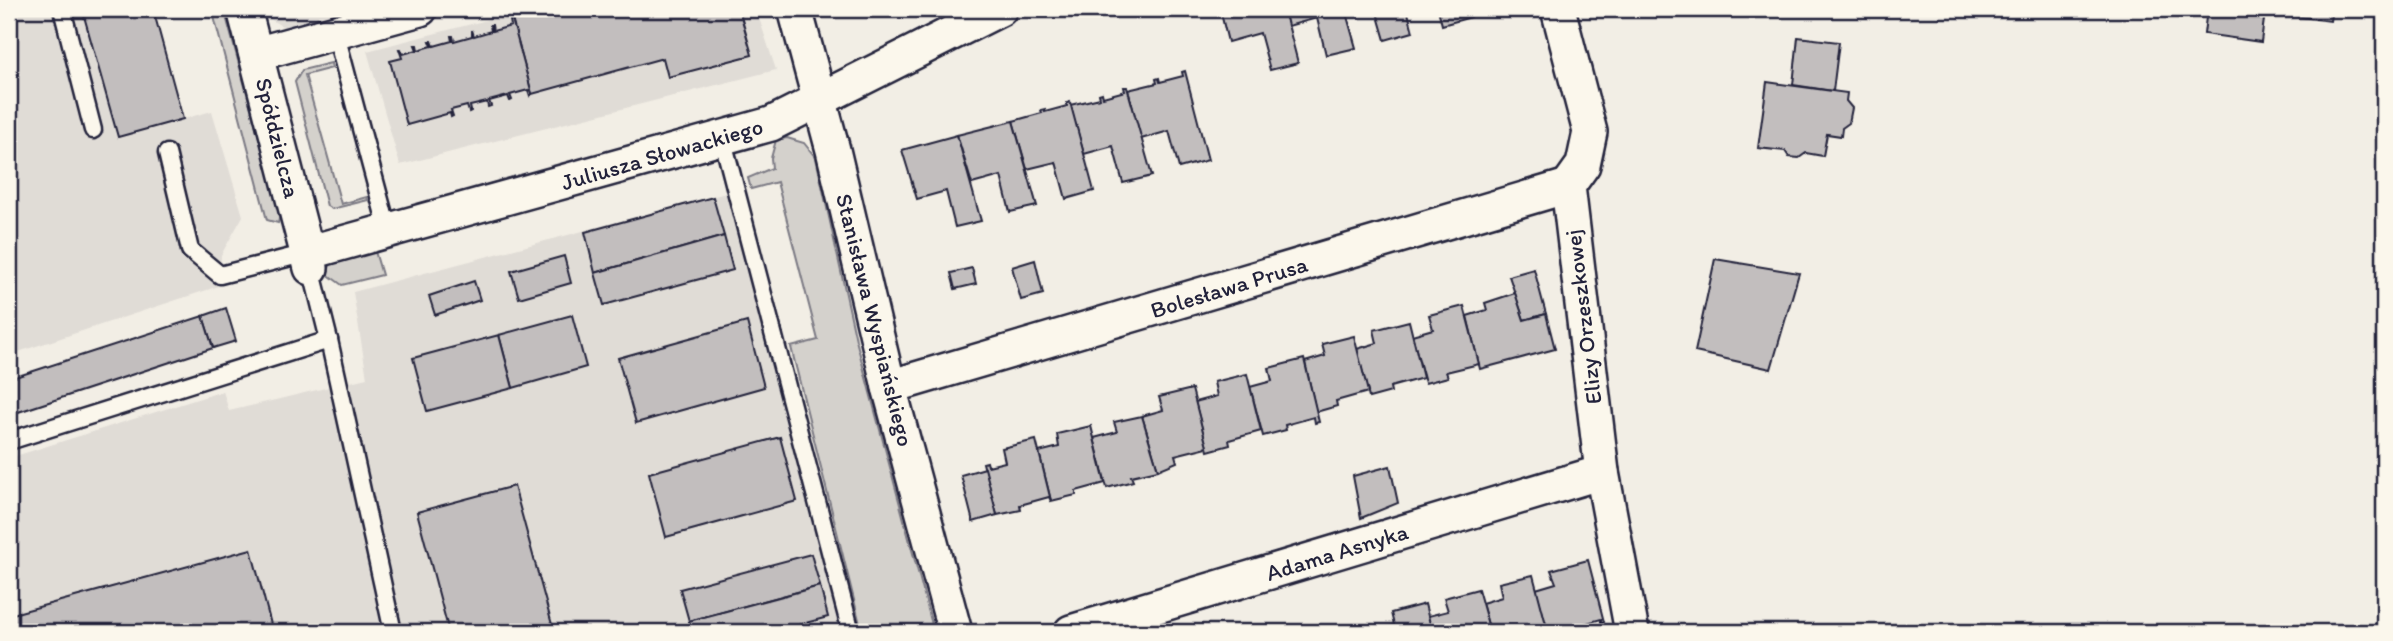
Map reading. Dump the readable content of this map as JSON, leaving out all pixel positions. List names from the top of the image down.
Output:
{
  "streets": {
    "street": [
      "Spółdzielcza",
      "Juliusza Słowackiego",
      "Bolesława Prusa",
      "Elizy Orzeszkowej",
      "Stanisława Wyspiańskiego",
      "Adama Asnyka"
    ]
  },
  "crossings": [
    ["Spółdzielcza", "Juliusza Słowackiego"],
    ["Juliusza Słowackiego", "Stanisława Wyspiańskiego"],
    ["Bolesława Prusa", "Elizy Orzeszkowej"],
    ["Bolesława Prusa", "Stanisława Wyspiańskiego"],
    ["Elizy Orzeszkowej", "Adama Asnyka"]
  ]
}
